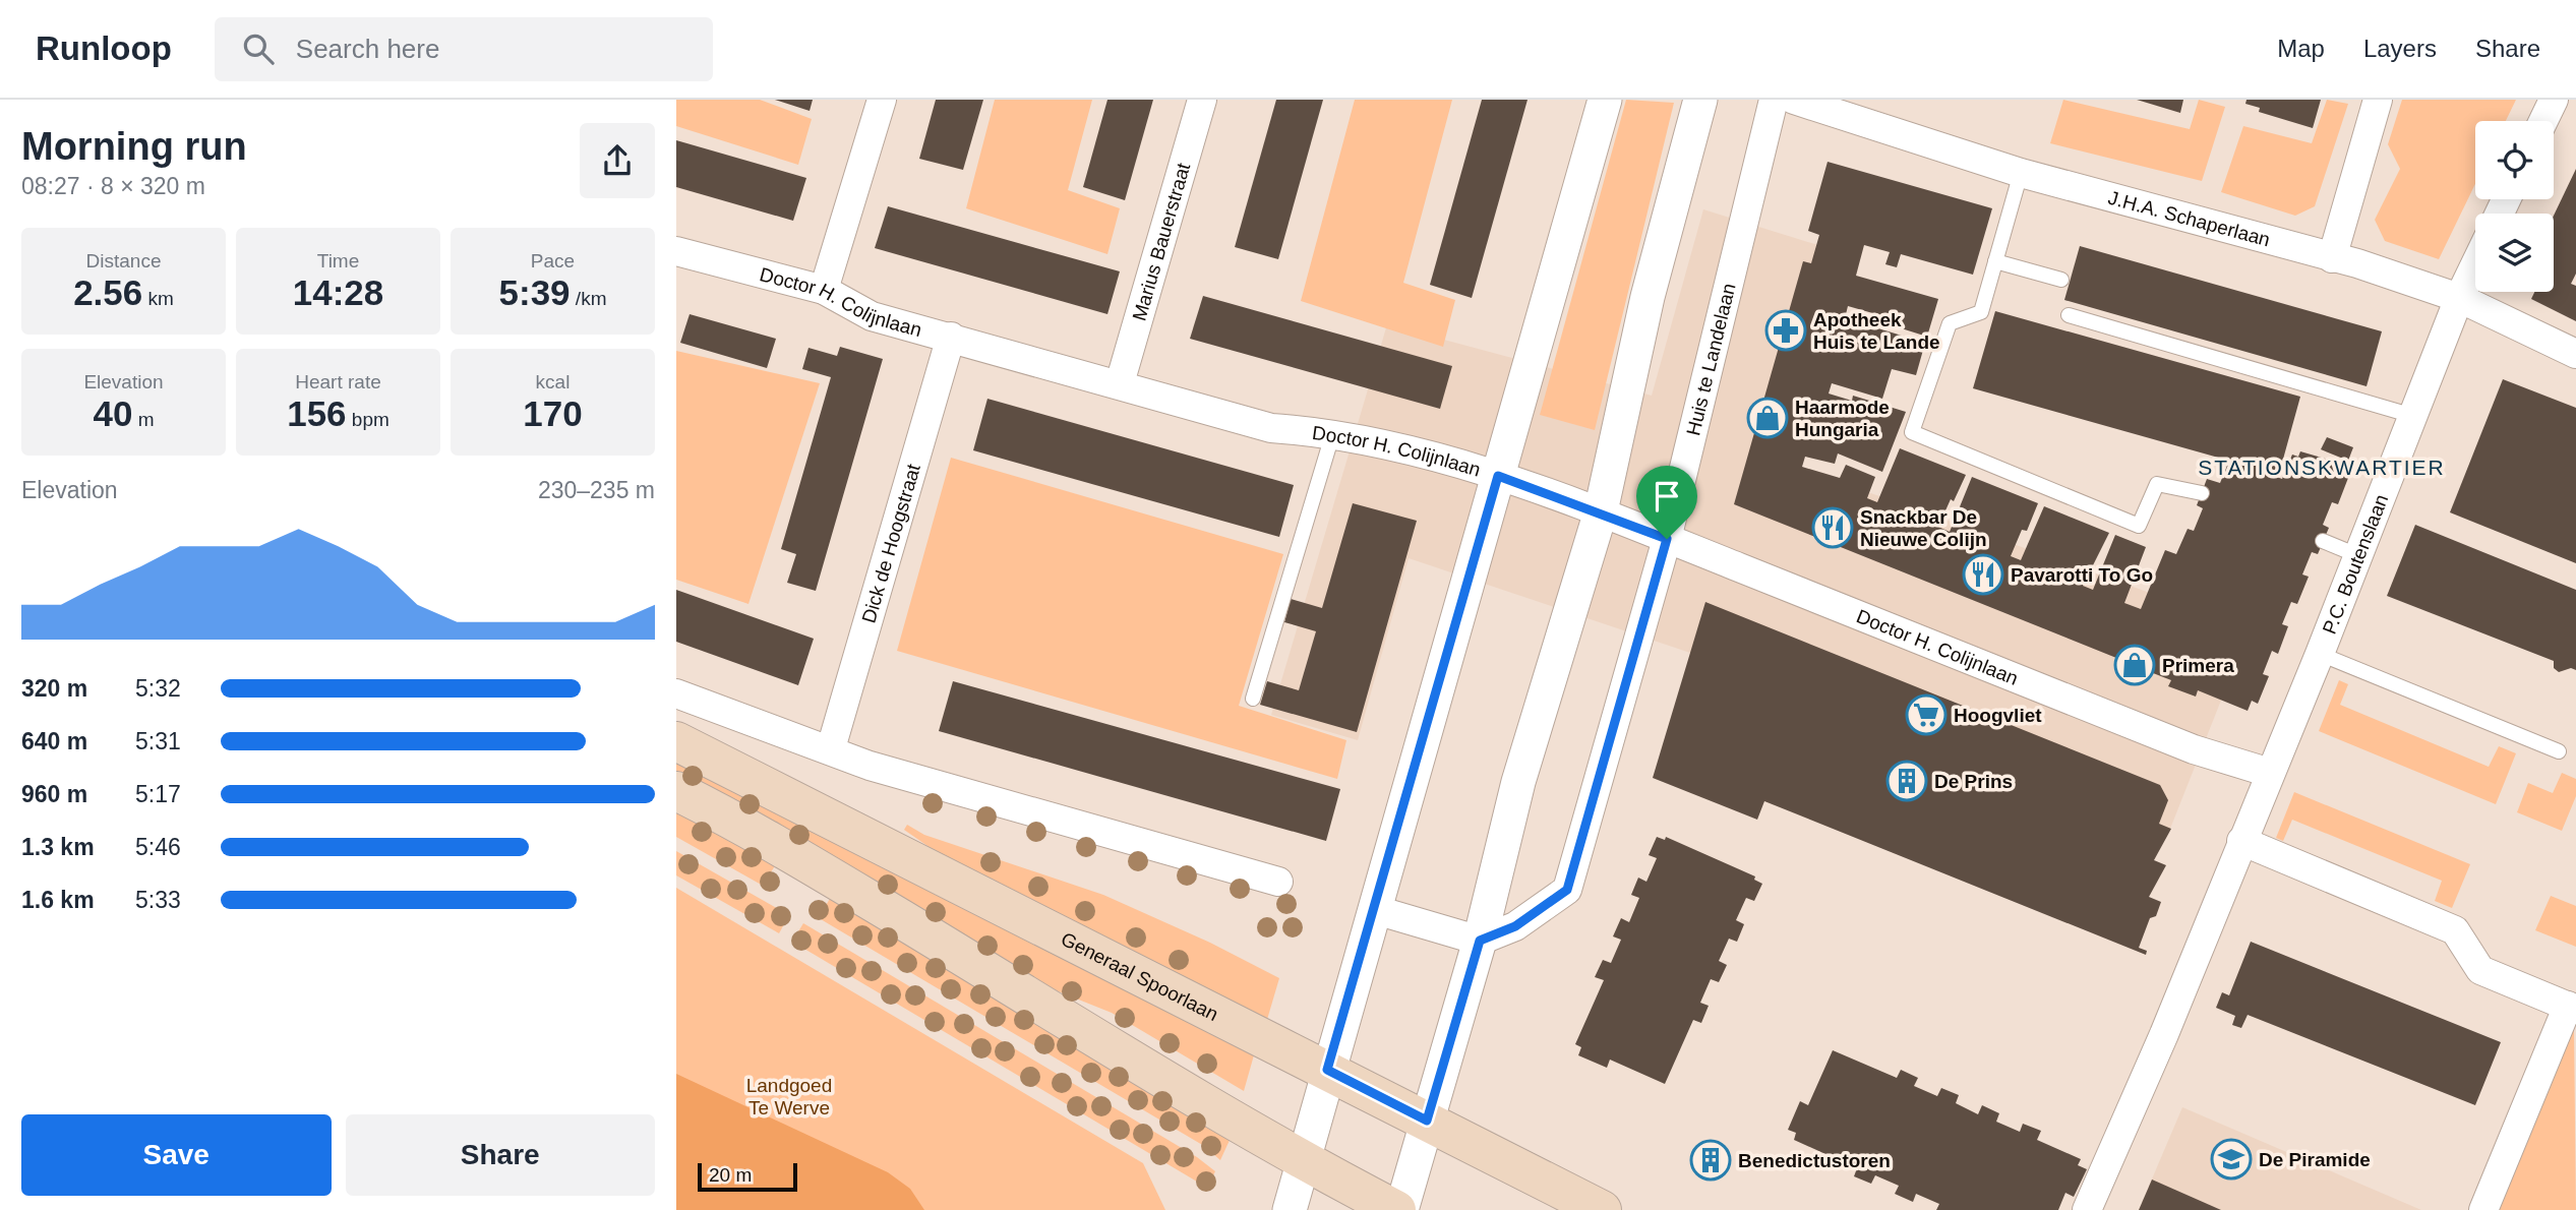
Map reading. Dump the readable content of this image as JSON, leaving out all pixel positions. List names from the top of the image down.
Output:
{
  "streets": {
    "main road": ["Generaal Spoorlaan"],
    "street": [
      "J.H.A. Schaperlaan",
      "Marius Bauerstraat",
      "Doctor H. Colijnlaan",
      "Huis te Landelaan",
      "Dick de Hoogstraat",
      "P.C. Boutenslaan"
    ]
  },
  "crossings": [
    ["J.H.A. Schaperlaan", "P.C. Boutenslaan"],
    ["Marius Bauerstraat", "Doctor H. Colijnlaan"],
    ["Doctor H. Colijnlaan", "Huis te Landelaan"],
    ["Doctor H. Colijnlaan", "Dick de Hoogstraat"],
    ["Doctor H. Colijnlaan", "P.C. Boutenslaan"]
  ],
  "districts": ["STATIONSKWARTIER"],
  "parks": ["Landgoed Te Werve"],
  "places": {
    "pharmacy": ["Apotheek Huis te Lande"],
    "shop": ["Haarmode Hungaria", "Primera"],
    "restaurant": ["Snackbar De Nieuwe Colijn", "Pavarotti To Go"],
    "supermarket": ["Hoogvliet"],
    "building": ["De Prins", "Benedictustoren"],
    "school or university": ["De Piramide"]
  },
  "scale_bar": "20 m",
  "page": {
    "header": "Runloop",
    "search": "Search here",
    "nav": ["Map", "Layers", "Share"],
    "heading": ["Morning run", "08:27 · 8 × 320 m"],
    "stats": [
      ["Distance", "2.56 km"],
      ["Time", "14:28"],
      ["Pace", "5:39 /km"],
      ["Elevation", "40 m"],
      ["Heart rate", "156 bpm"],
      ["kcal", "170"]
    ],
    "chart": ["Elevation", "230–235 m"],
    "list": [
      {
        "name": "320 m",
        "note": "5:32"
      },
      {
        "name": "640 m",
        "note": "5:31"
      },
      {
        "name": "960 m",
        "note": "5:17"
      },
      {
        "name": "1.3 km",
        "note": "5:46"
      },
      {
        "name": "1.6 km",
        "note": "5:33"
      }
    ],
    "buttons": ["Save", "Share"],
    "scale": "20 m"
  }
}
